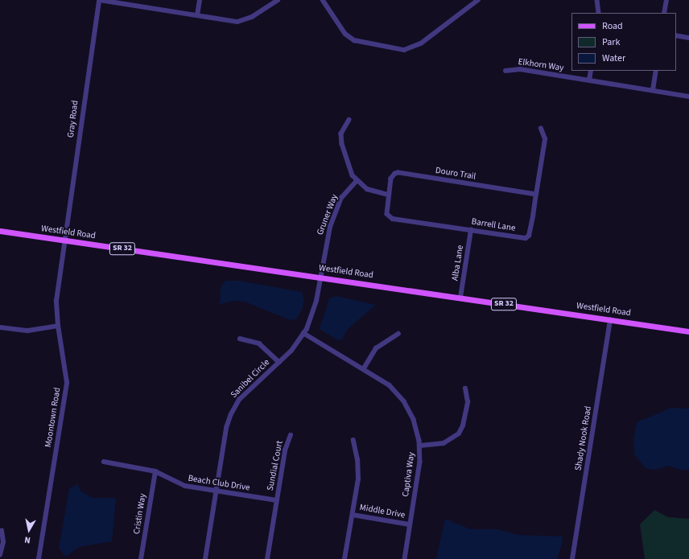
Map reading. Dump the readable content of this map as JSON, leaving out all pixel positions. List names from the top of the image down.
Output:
{
  "streets": {
    "main road": ["Westfield Road", "SR 32"],
    "street": [
      "Elkhorn Way",
      "Gray Road",
      "Douro Trail",
      "Gruner Way",
      "Barrell Lane",
      "Alba Lane",
      "Sanibel Circle",
      "Moontown Road",
      "Shady Nook Road",
      "Sundial Court",
      "Captiva Way",
      "Beach Club Drive",
      "Middle Drive",
      "Cristin Way"
    ]
  },
  "crossings": [
    ["Gray Road", "Westfield Road"],
    ["Gray Road", "Moontown Road"],
    ["Douro Trail", "Barrell Lane"],
    ["Gruner Way", "Westfield Road"],
    ["Gruner Way", "Sanibel Circle"],
    ["Barrell Lane", "Alba Lane"],
    ["Westfield Road", "Alba Lane"],
    ["Westfield Road", "Sanibel Circle"],
    ["Westfield Road", "Moontown Road"],
    ["Westfield Road", "Shady Nook Road"],
    ["Sanibel Circle", "Captiva Way"],
    ["Sanibel Circle", "Beach Club Drive"],
    ["Sundial Court", "Beach Club Drive"],
    ["Captiva Way", "Middle Drive"],
    ["Beach Club Drive", "Cristin Way"]
  ],
  "legend": ["Road", "Park", "Water"],
  "north": "bottom"
}
